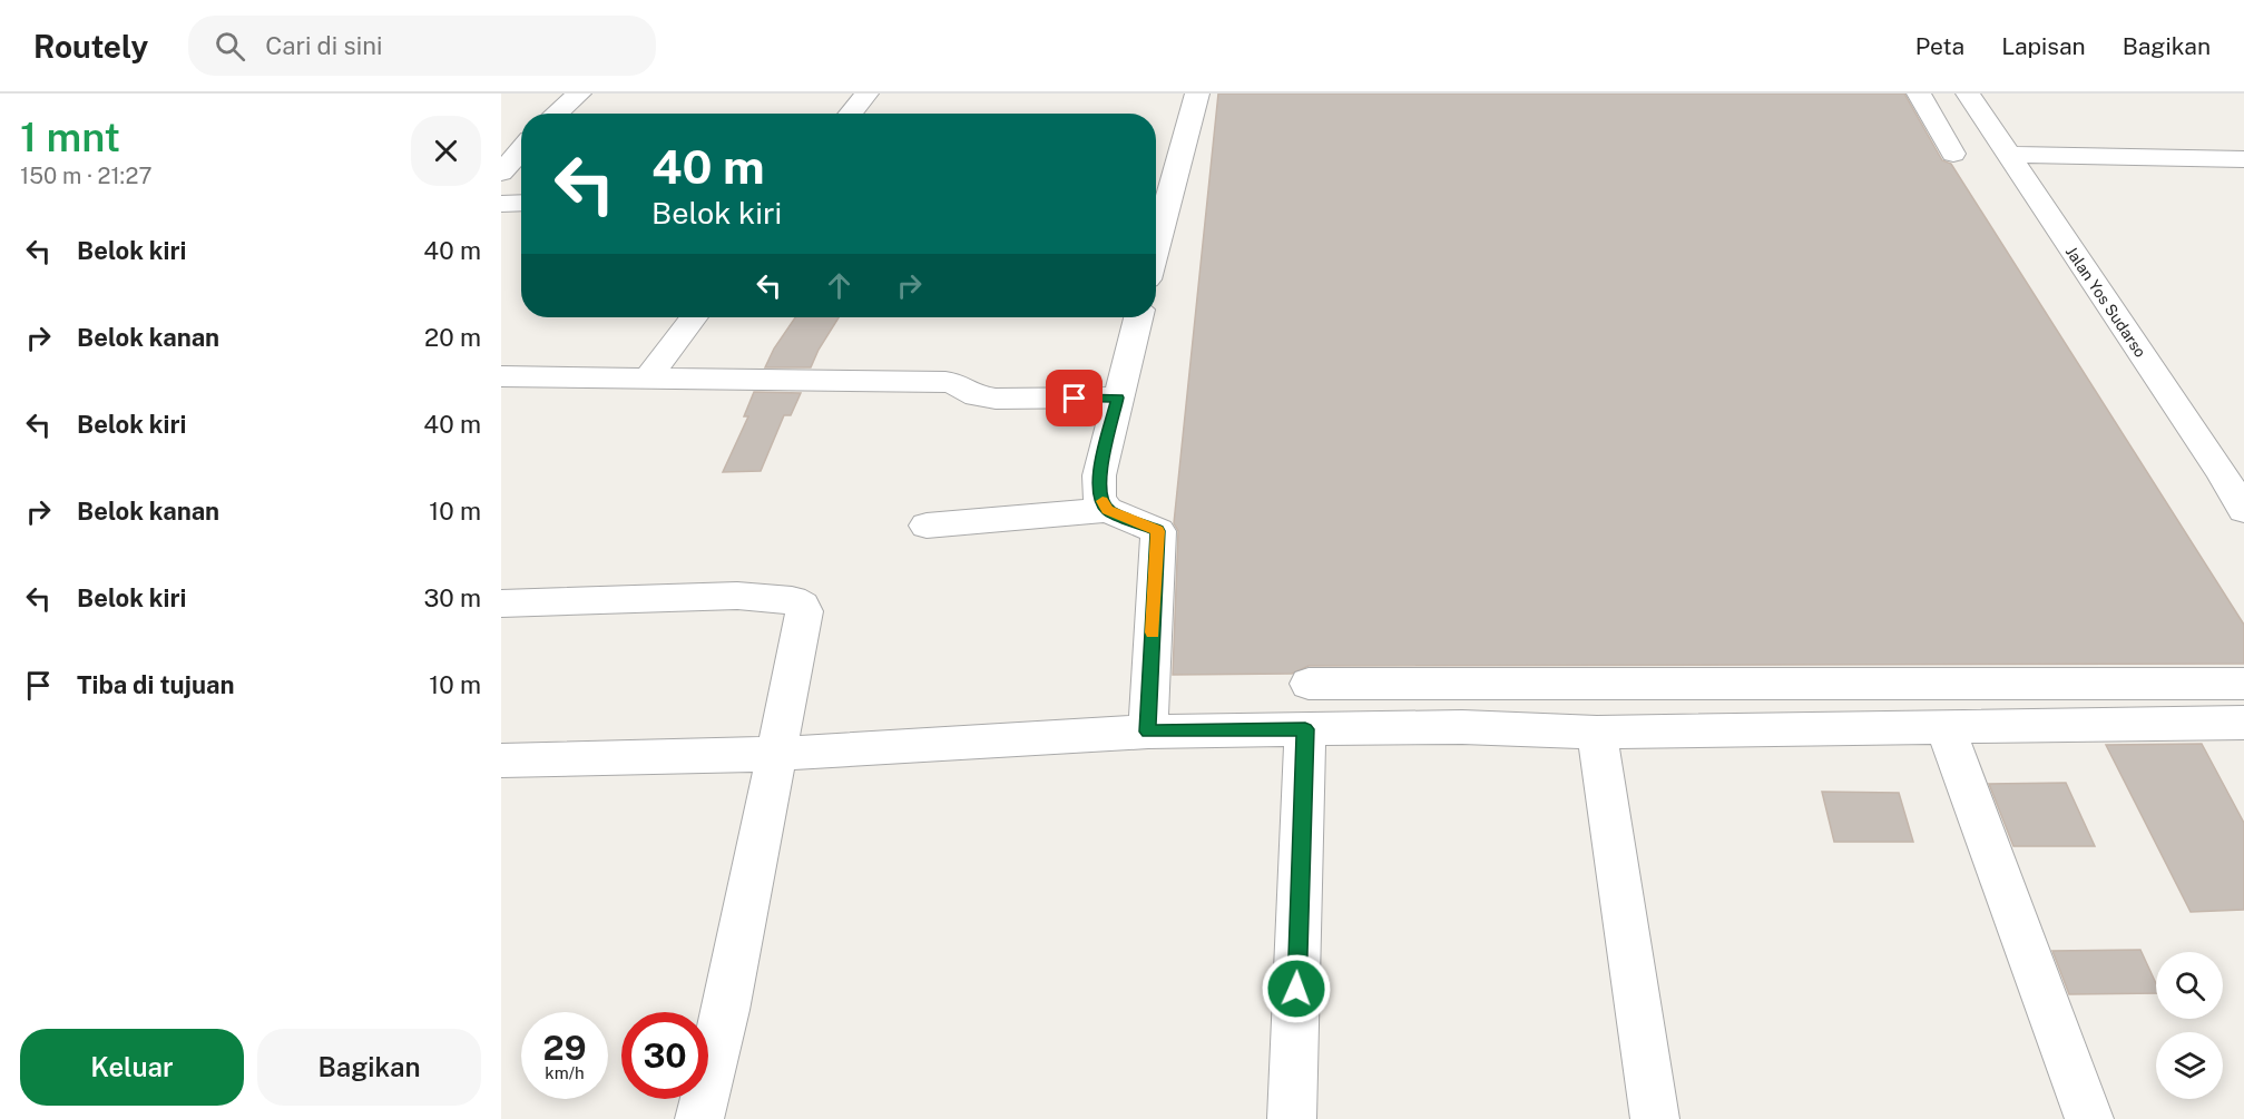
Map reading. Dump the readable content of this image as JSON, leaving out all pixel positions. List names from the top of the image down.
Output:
{
  "streets": {
    "street": ["Jalan Yos Sudarso"]
  },
  "page": {
    "header": "Routely",
    "search": "Cari di sini",
    "nav": ["Peta", "Lapisan", "Bagikan"],
    "heading": ["1 mnt", "150 m · 21:27"],
    "turn": ["40 m", "Belok kiri"],
    "list": [
      {
        "name": "Belok kiri",
        "value": "40 m"
      },
      {
        "name": "Belok kanan",
        "value": "20 m"
      },
      {
        "name": "Belok kiri",
        "value": "40 m"
      },
      {
        "name": "Belok kanan",
        "value": "10 m"
      },
      {
        "name": "Belok kiri",
        "value": "30 m"
      },
      {
        "name": "Tiba di tujuan",
        "value": "10 m"
      }
    ],
    "speed": "29 km/h",
    "limit": "30",
    "buttons": ["Keluar", "Bagikan"]
  }
}
